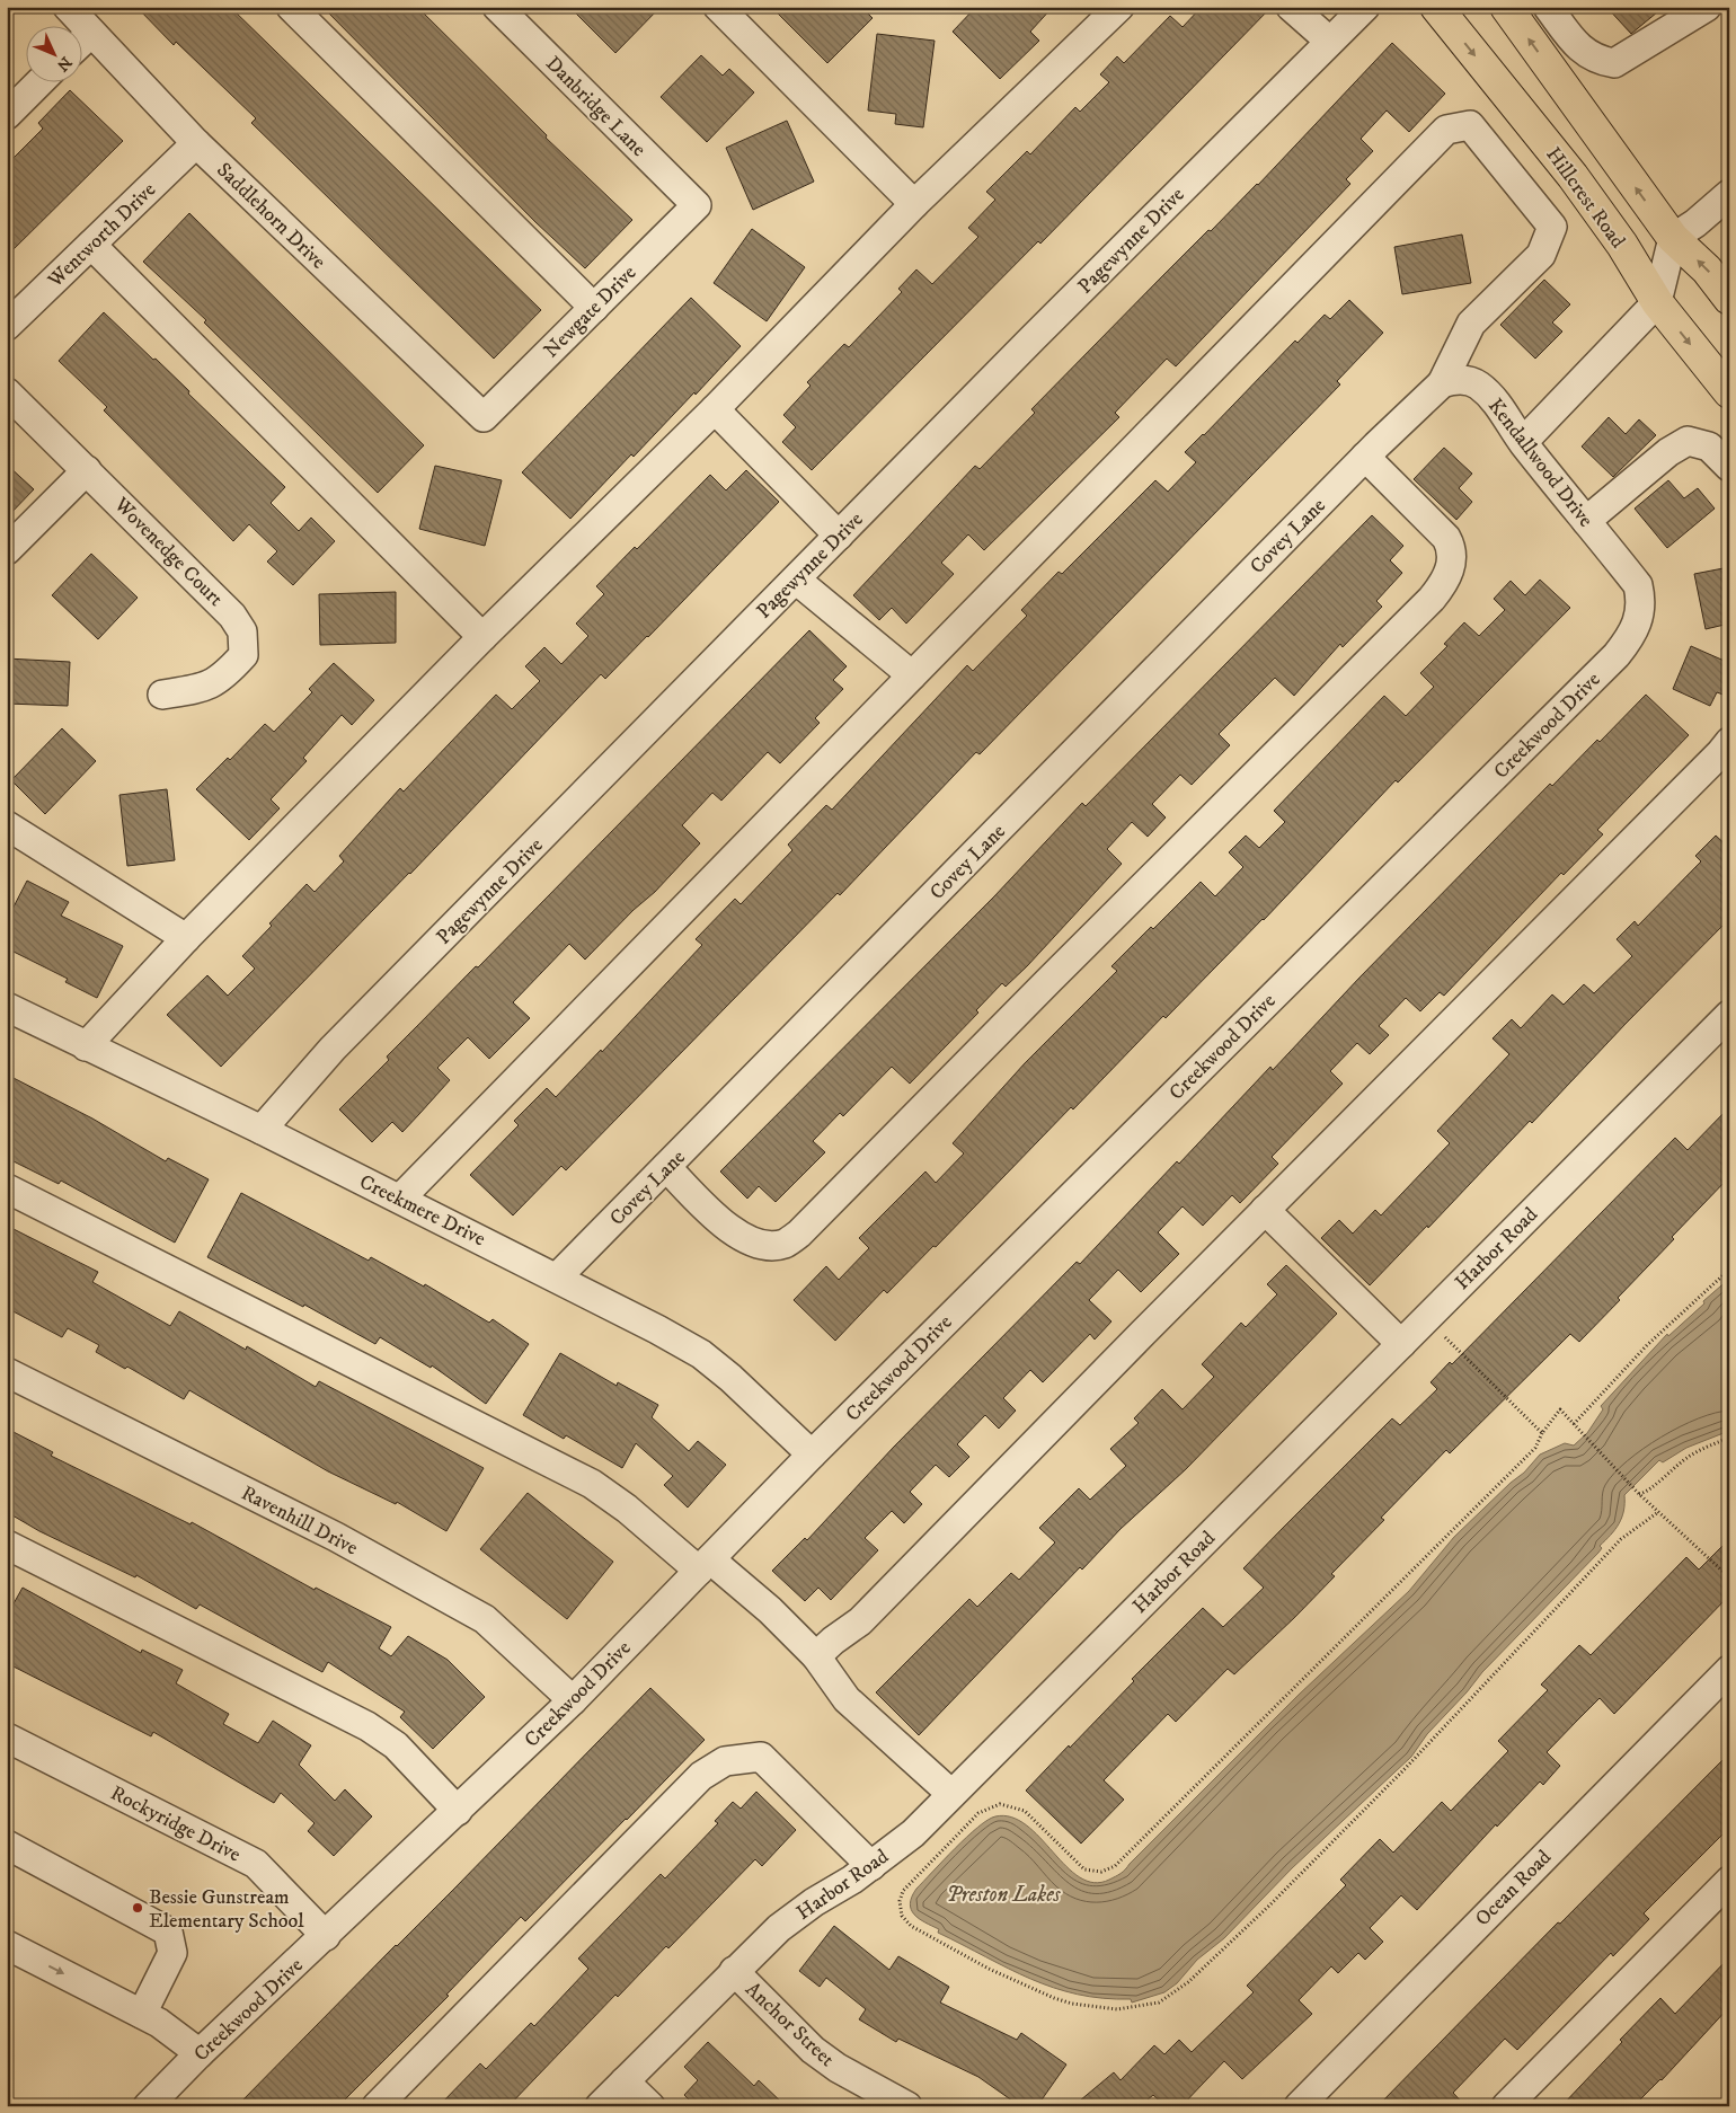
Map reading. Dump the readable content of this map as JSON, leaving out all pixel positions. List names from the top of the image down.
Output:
{
  "streets": {
    "main road": ["Hillcrest Road"],
    "street": [
      "Danbridge Lane",
      "Saddlehorn Drive",
      "Wentworth Drive",
      "Pagewynne Drive",
      "Newgate Drive",
      "Kendallwood Drive",
      "Covey Lane",
      "Wovenedge Court",
      "Creekwood Drive",
      "Creekmere Drive",
      "Harbor Road",
      "Ravenhill Drive",
      "Rockyridge Drive",
      "Ocean Road",
      "Anchor Street"
    ]
  },
  "crossings": [
    ["Danbridge Lane", "Newgate Drive"],
    ["Saddlehorn Drive", "Wentworth Drive"],
    ["Saddlehorn Drive", "Newgate Drive"],
    ["Pagewynne Drive", "Creekmere Drive"],
    ["Kendallwood Drive", "Creekwood Drive"],
    ["Covey Lane", "Creekmere Drive"],
    ["Creekwood Drive", "Creekmere Drive"],
    ["Creekwood Drive", "Ravenhill Drive"],
    ["Creekwood Drive", "Rockyridge Drive"],
    ["Harbor Road", "Anchor Street"]
  ],
  "water": ["Preston Lakes"],
  "places": ["Bessie Gunstream Elementary School"],
  "north": "bottom right"
}
